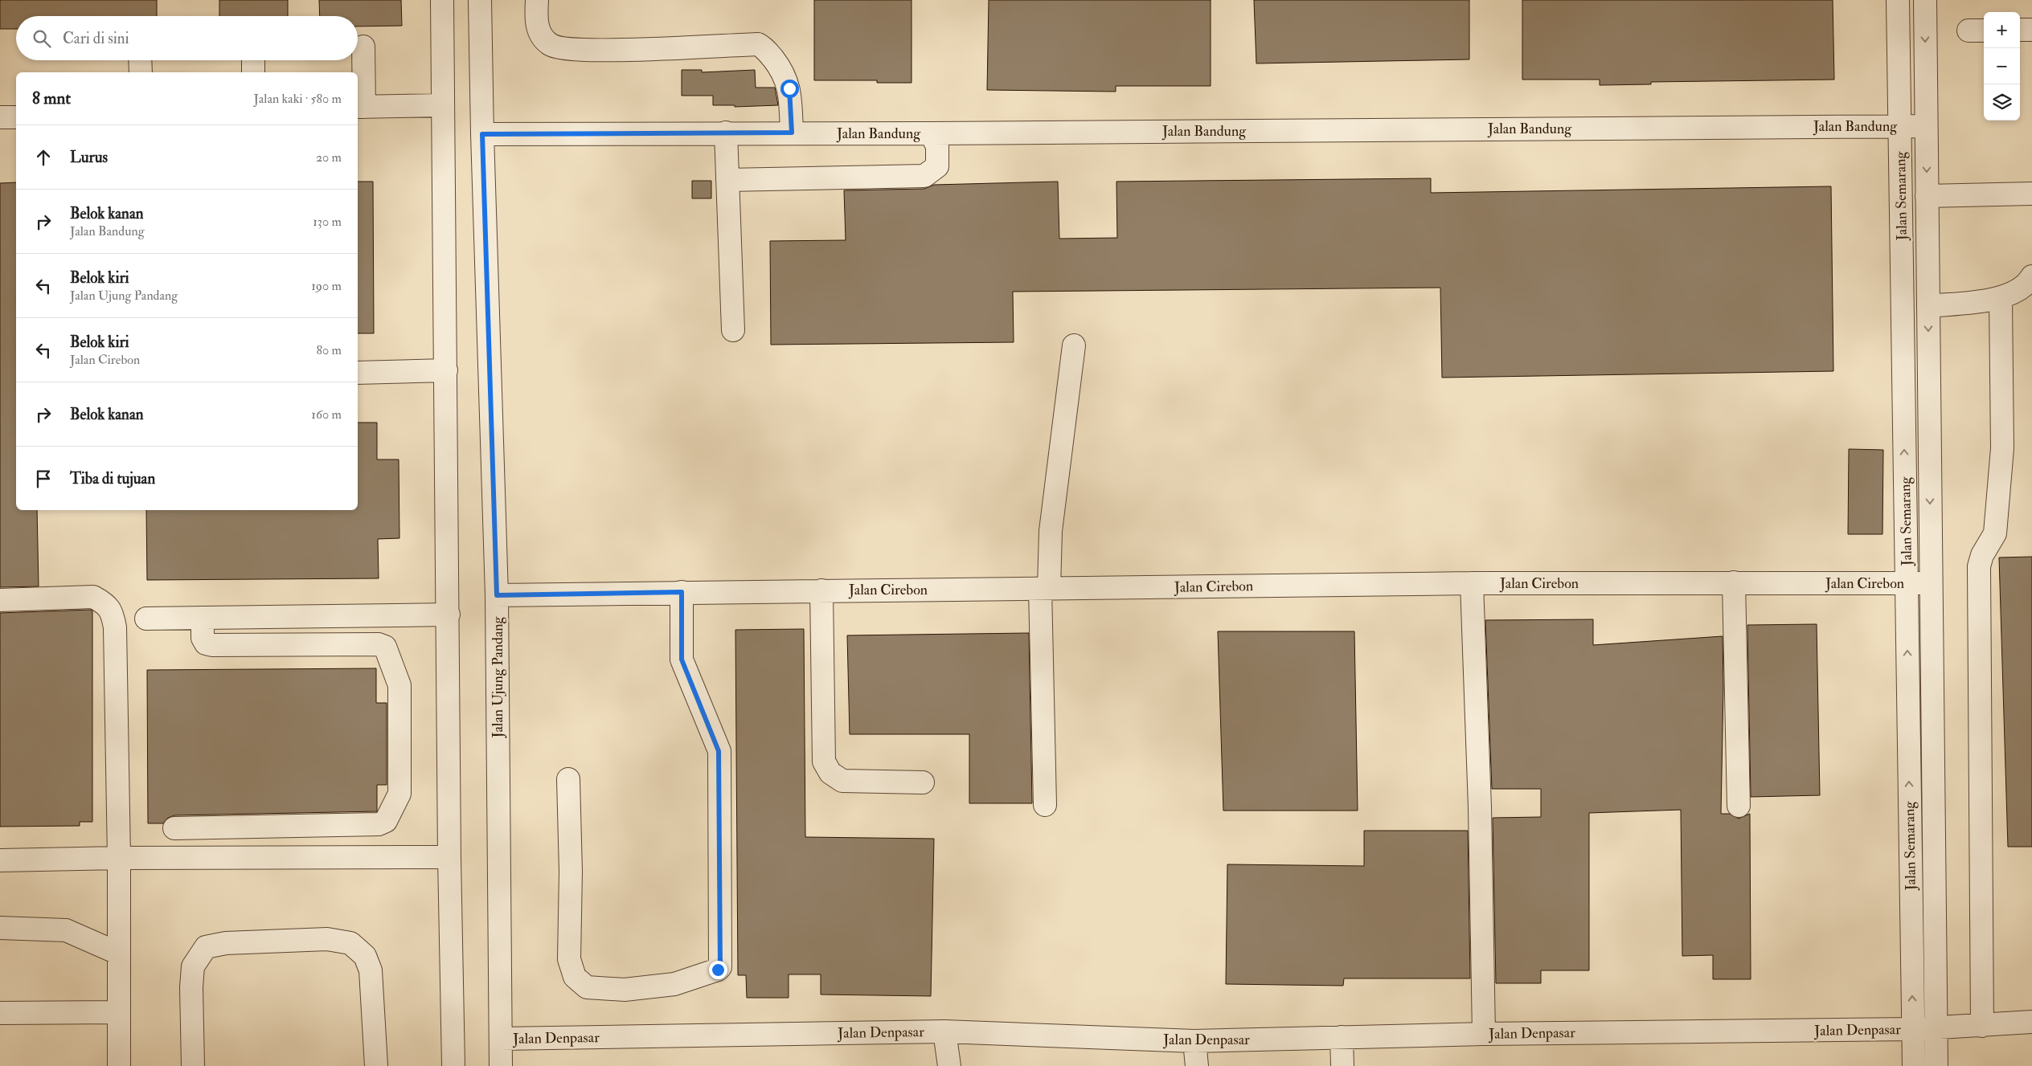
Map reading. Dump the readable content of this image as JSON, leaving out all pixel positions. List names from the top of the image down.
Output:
{
  "streets": {
    "street": [
      "Jalan Bandung",
      "Jalan Semarang",
      "Jalan Cirebon",
      "Jalan Ujung Pandang",
      "Jalan Denpasar"
    ]
  },
  "crossings": [
    ["Jalan Bandung", "Jalan Semarang"],
    ["Jalan Bandung", "Jalan Ujung Pandang"],
    ["Jalan Semarang", "Jalan Cirebon"],
    ["Jalan Semarang", "Jalan Denpasar"],
    ["Jalan Cirebon", "Jalan Ujung Pandang"],
    ["Jalan Ujung Pandang", "Jalan Denpasar"]
  ],
  "page": {
    "map_buttons": ["+", "−"],
    "search": "Cari di sini",
    "heading": ["8 mnt", "Jalan kaki · 580 m"],
    "list": [
      ["Lurus", "20 m"],
      ["Belok kanan", "Jalan Bandung", "130 m"],
      ["Belok kiri", "Jalan Ujung Pandang", "190 m"],
      ["Belok kiri", "Jalan Cirebon", "80 m"],
      ["Belok kanan", "160 m"],
      "Tiba di tujuan"
    ]
  }
}
